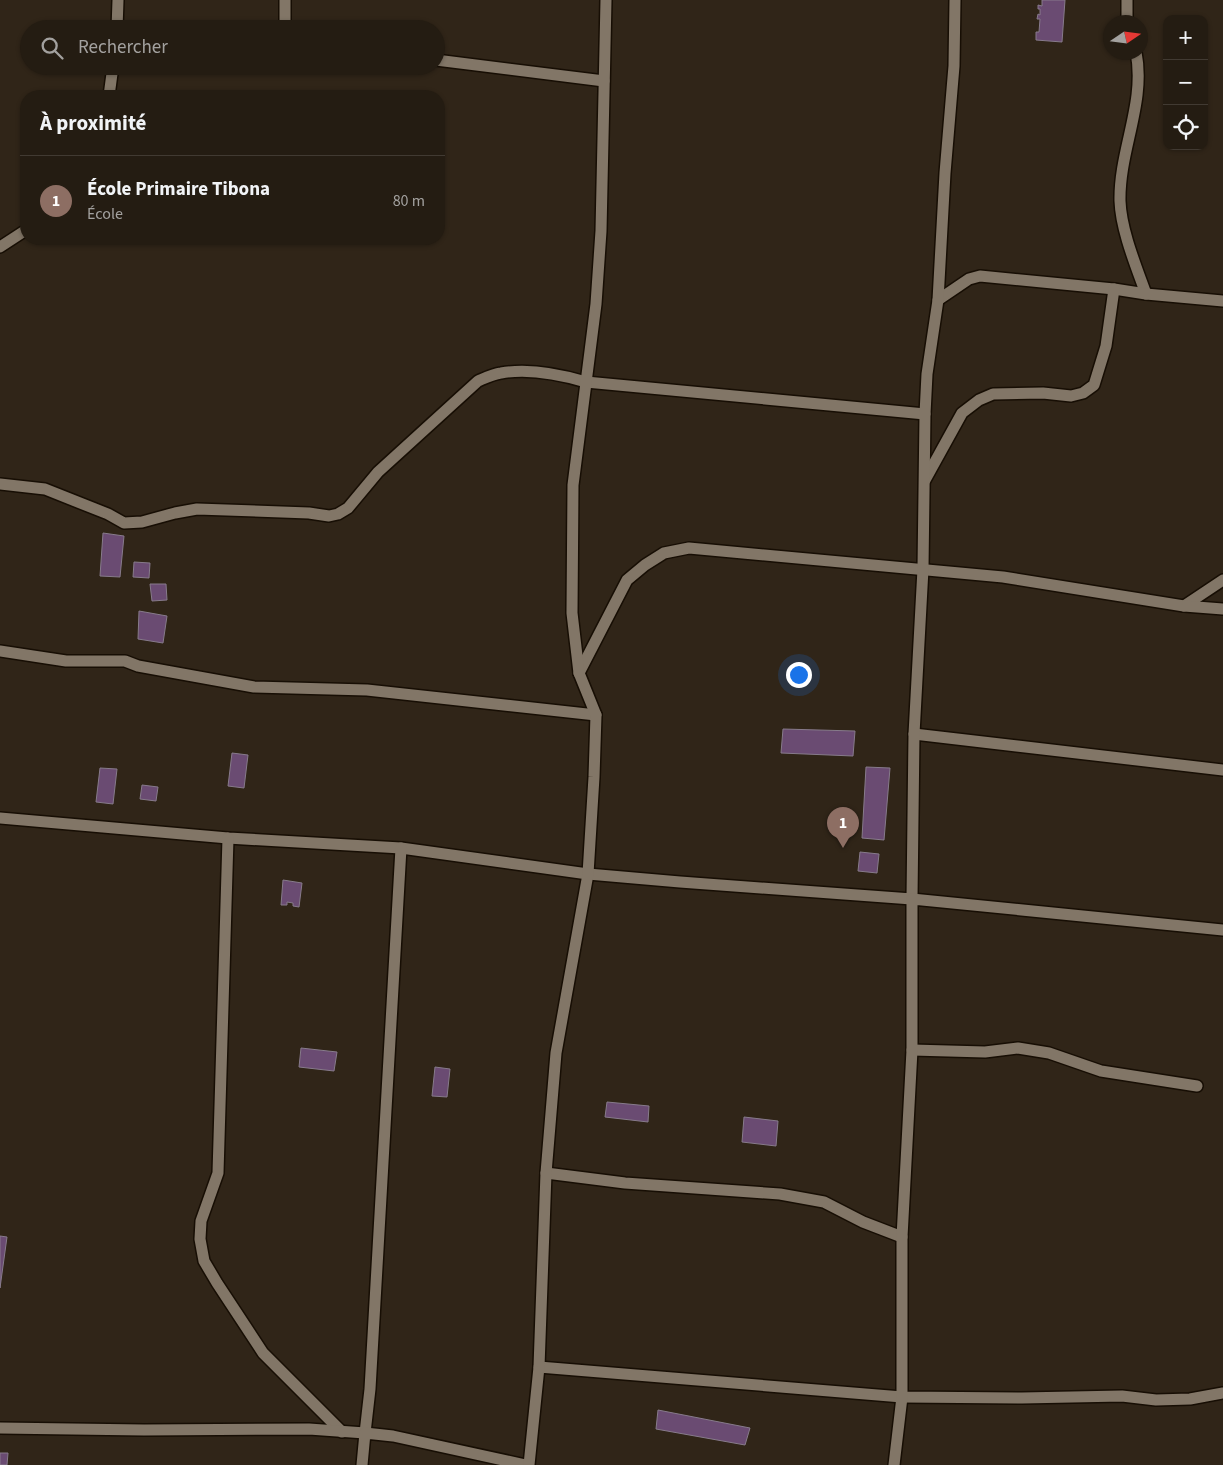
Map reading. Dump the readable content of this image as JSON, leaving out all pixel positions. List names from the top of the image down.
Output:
{
  "north": "right",
  "page": {
    "map_buttons": ["+", "−"],
    "search": "Rechercher",
    "heading": "À proximité",
    "list": [
      {
        "mark": "1",
        "name": "École Primaire Tibona",
        "note": "École",
        "value": "80 m"
      }
    ],
    "pins": "1"
  }
}
